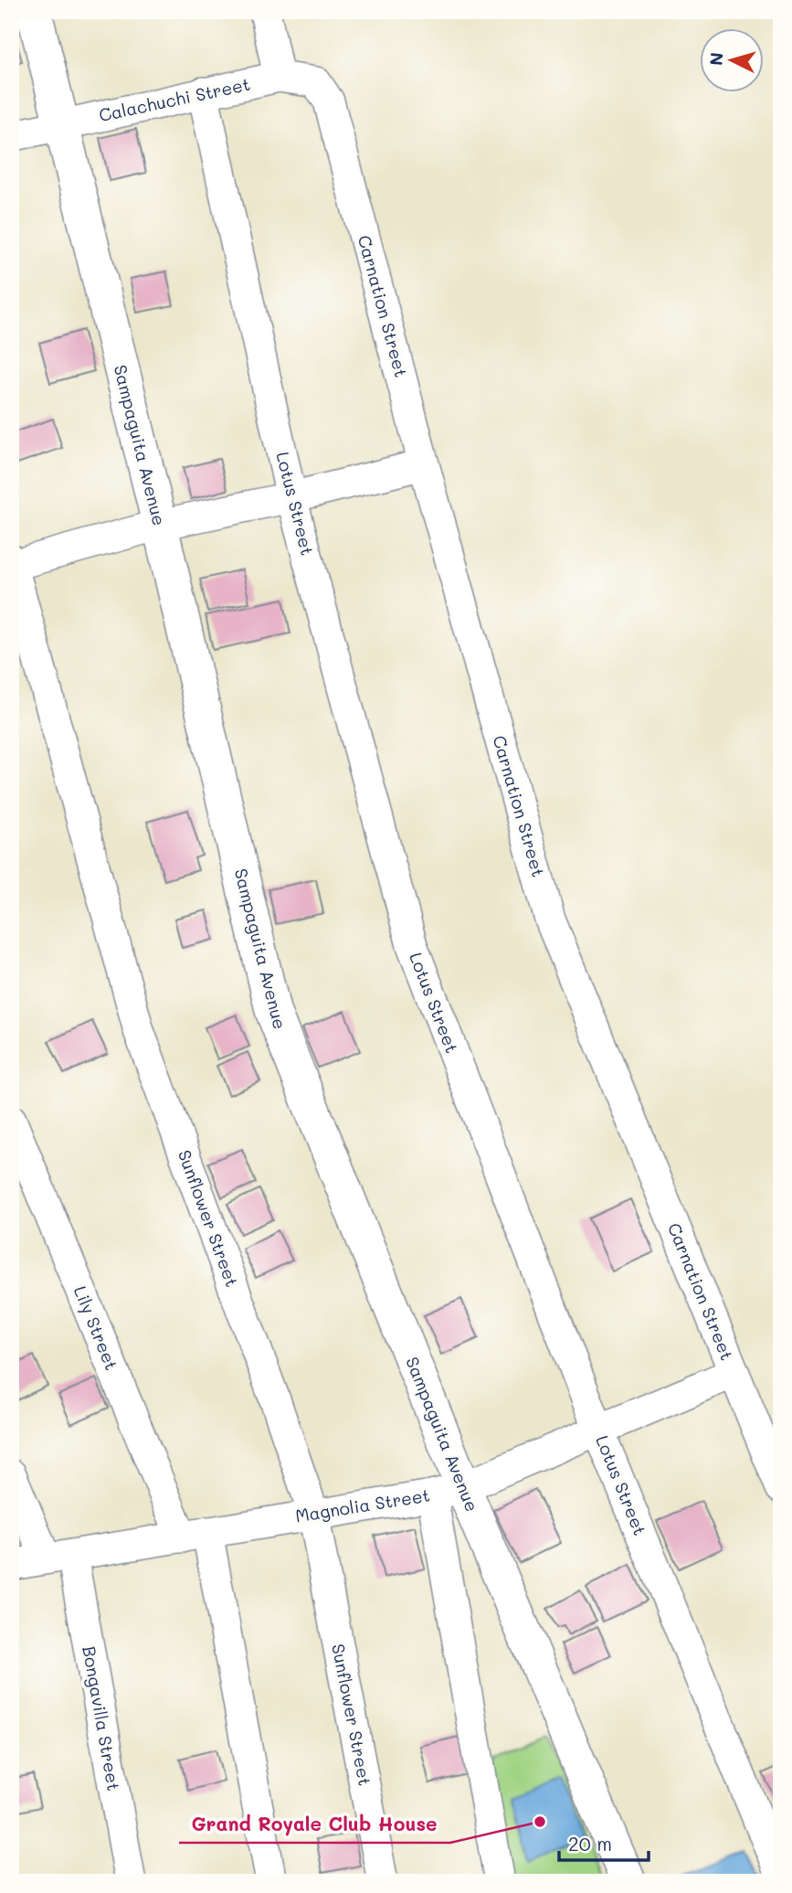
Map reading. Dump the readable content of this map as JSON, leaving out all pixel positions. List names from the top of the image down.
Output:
{
  "streets": {
    "main road": ["Sampaguita Avenue"],
    "street": [
      "Calachuchi Street",
      "Carnation Street",
      "Lotus Street",
      "Sunflower Street",
      "Lily Street",
      "Magnolia Street",
      "Bongavilla Street"
    ]
  },
  "crossings": [
    ["Calachuchi Street", "Carnation Street"],
    ["Calachuchi Street", "Sampaguita Avenue"],
    ["Calachuchi Street", "Lotus Street"],
    ["Carnation Street", "Magnolia Street"],
    ["Sampaguita Avenue", "Magnolia Street"],
    ["Lotus Street", "Magnolia Street"],
    ["Sunflower Street", "Magnolia Street"],
    ["Lily Street", "Magnolia Street"],
    ["Magnolia Street", "Bongavilla Street"]
  ],
  "places": ["Grand Royale Club House"],
  "scale_bar": "20 m",
  "north": "left"
}
